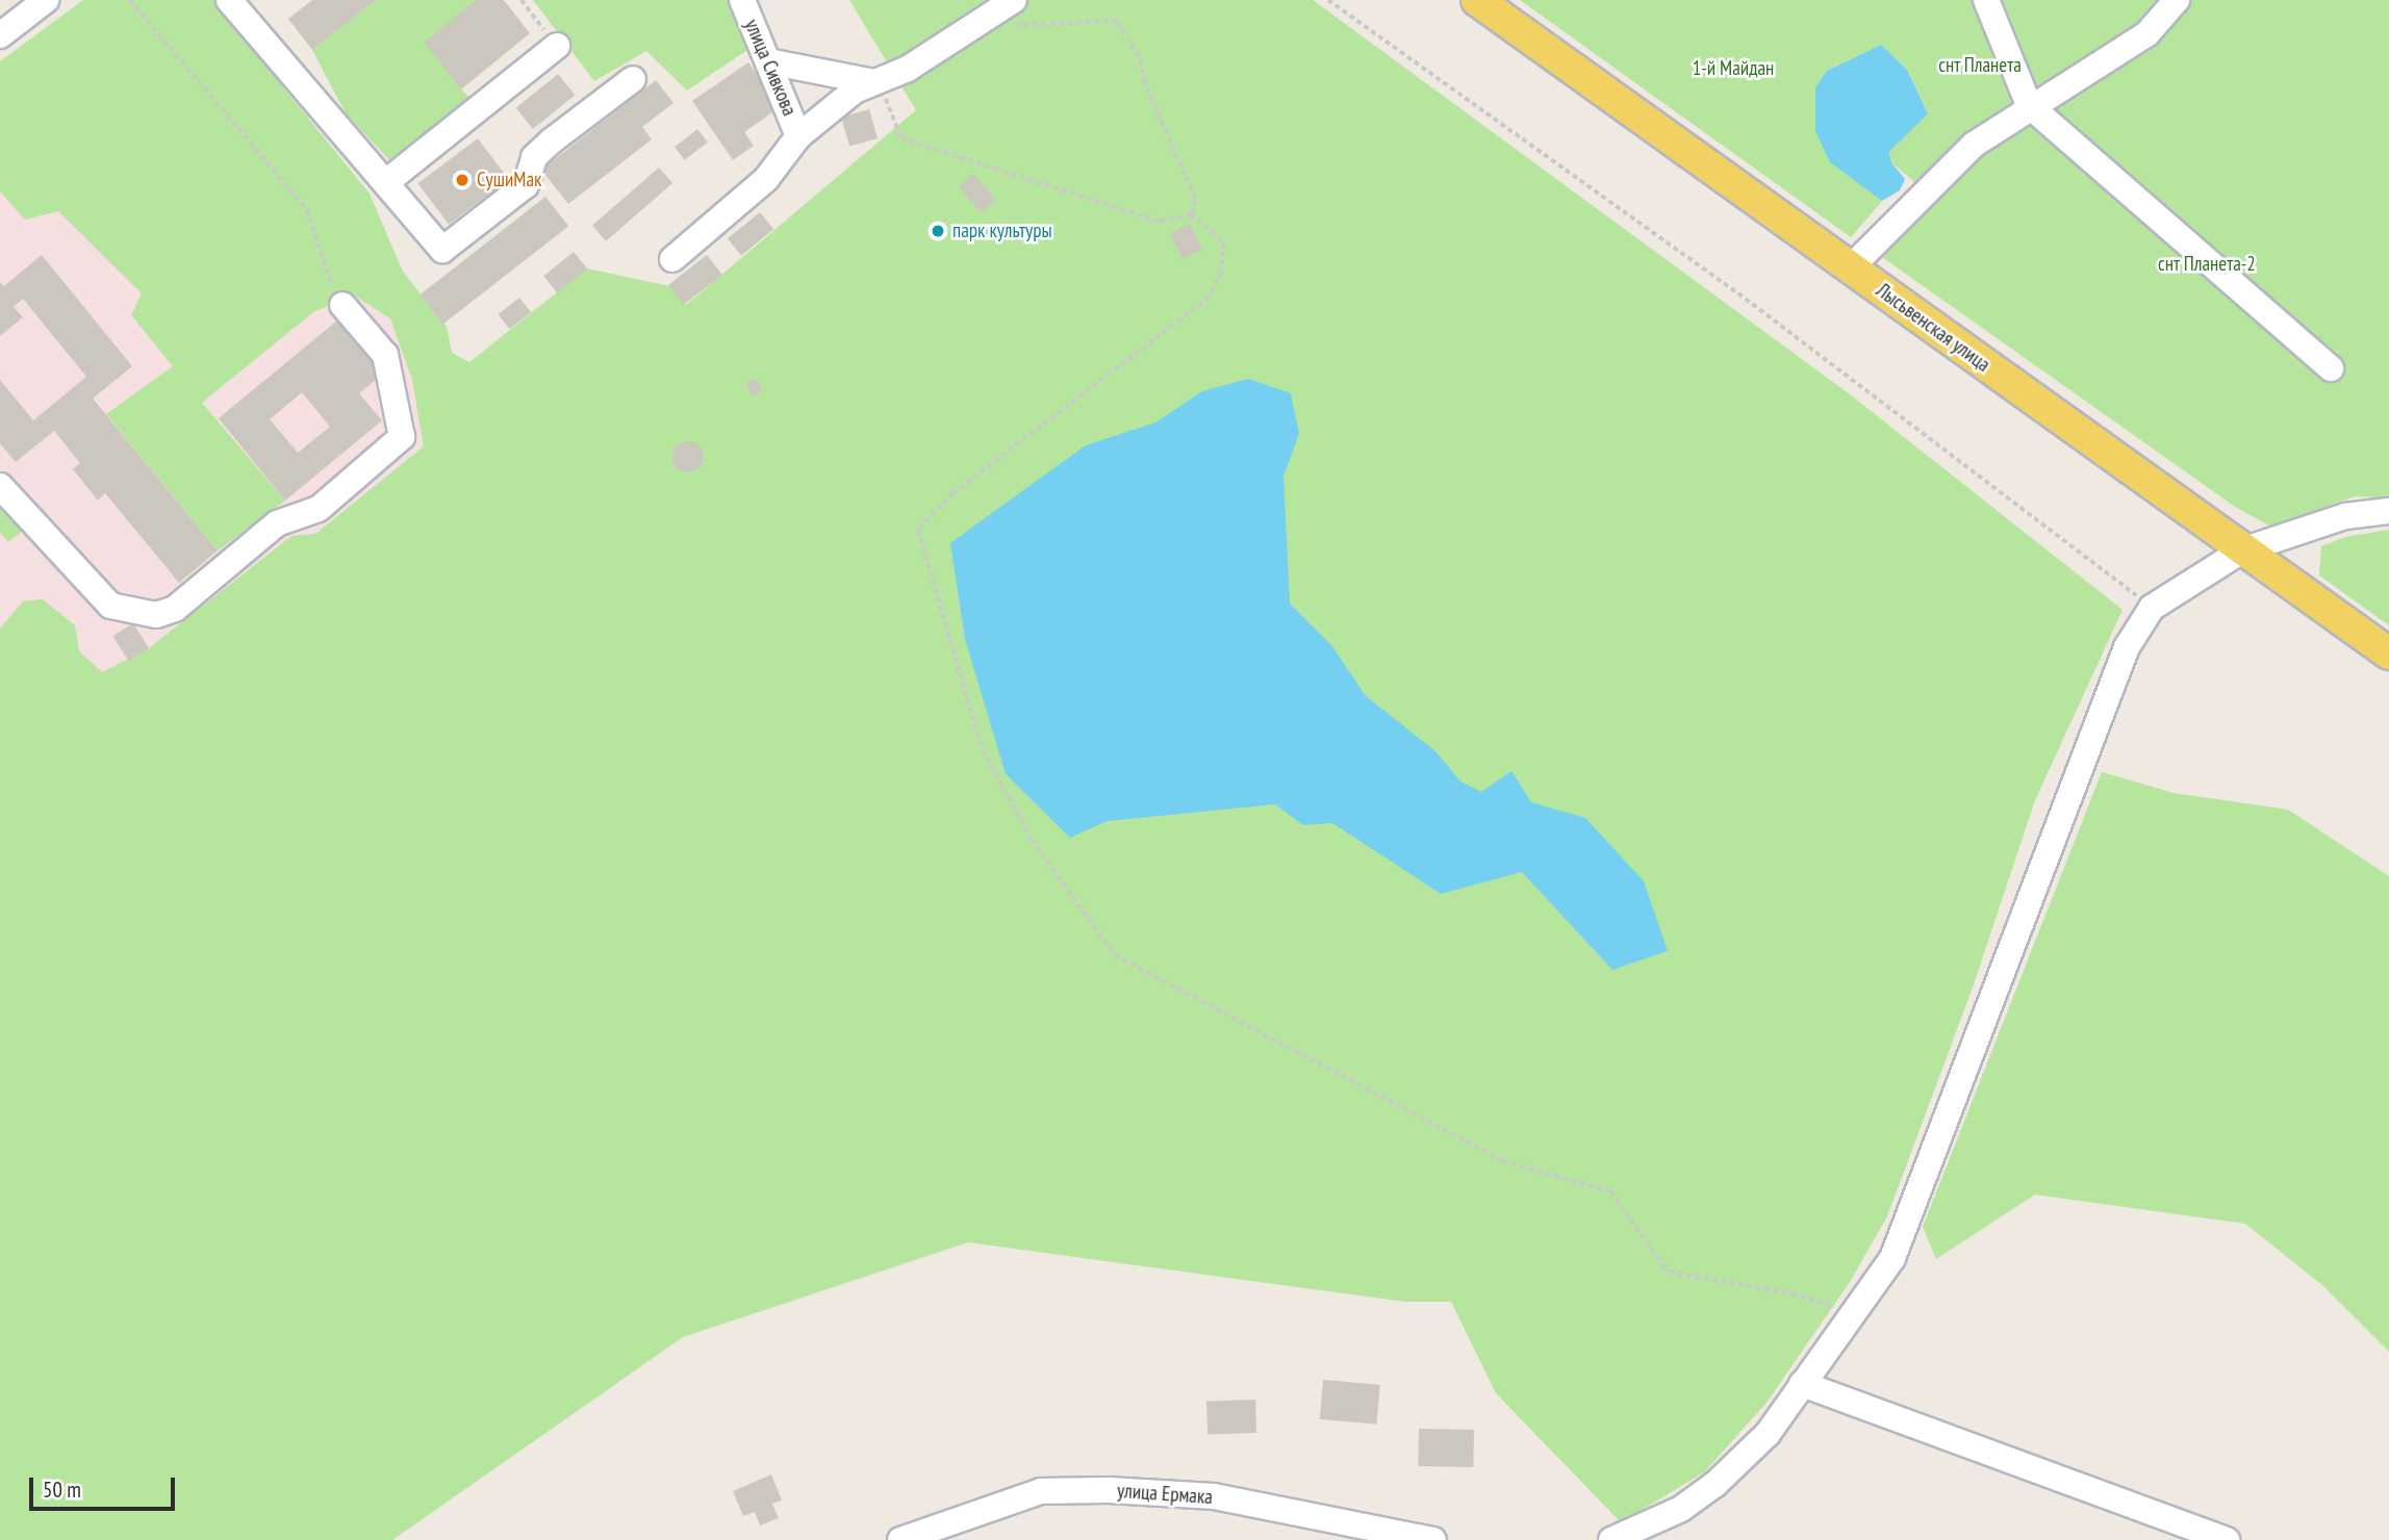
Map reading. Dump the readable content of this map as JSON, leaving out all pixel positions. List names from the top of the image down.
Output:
{
  "streets": {
    "main road": ["Лысьвенская улица"],
    "street": ["улица Сивкова", "улица Ермака"]
  },
  "parks": ["снт Планета", "1-й Майдан", "снт Планета-2"],
  "places": ["СушиМак", "парк культуры"],
  "scale_bar": "50 m"
}
